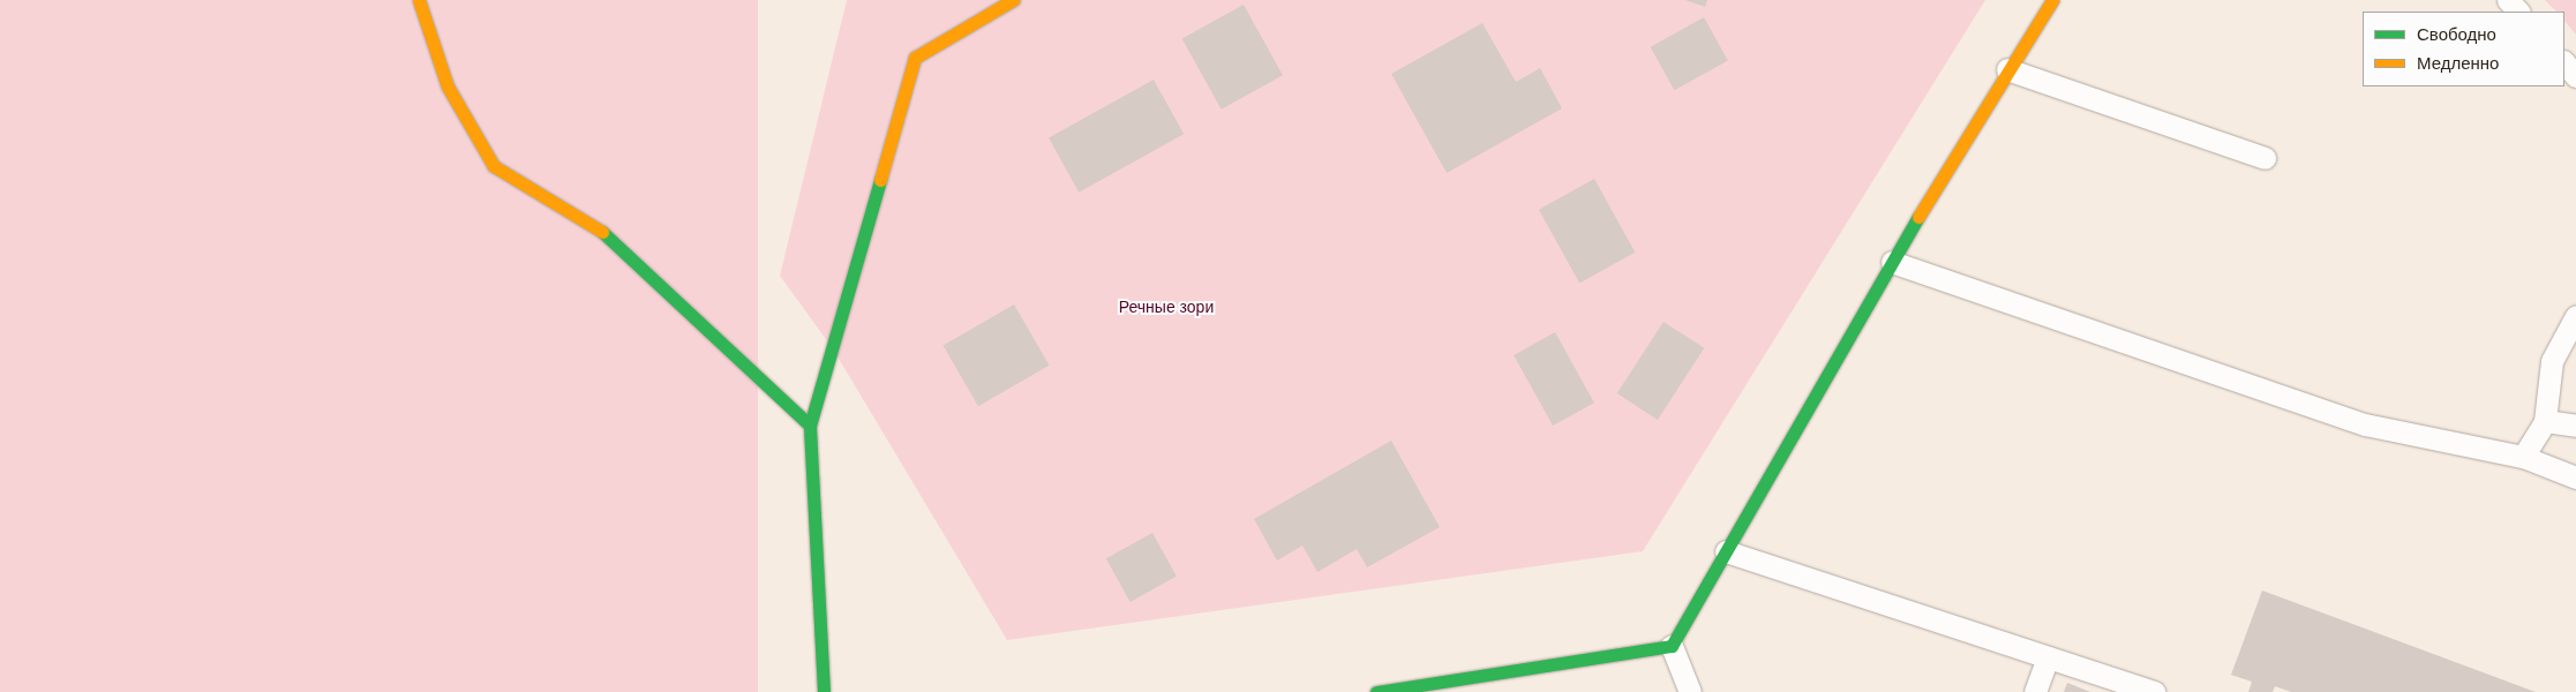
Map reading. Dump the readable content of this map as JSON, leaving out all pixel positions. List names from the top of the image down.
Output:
{
  "parks": ["Речные зори"],
  "legend": ["Свободно", "Медленно"]
}
